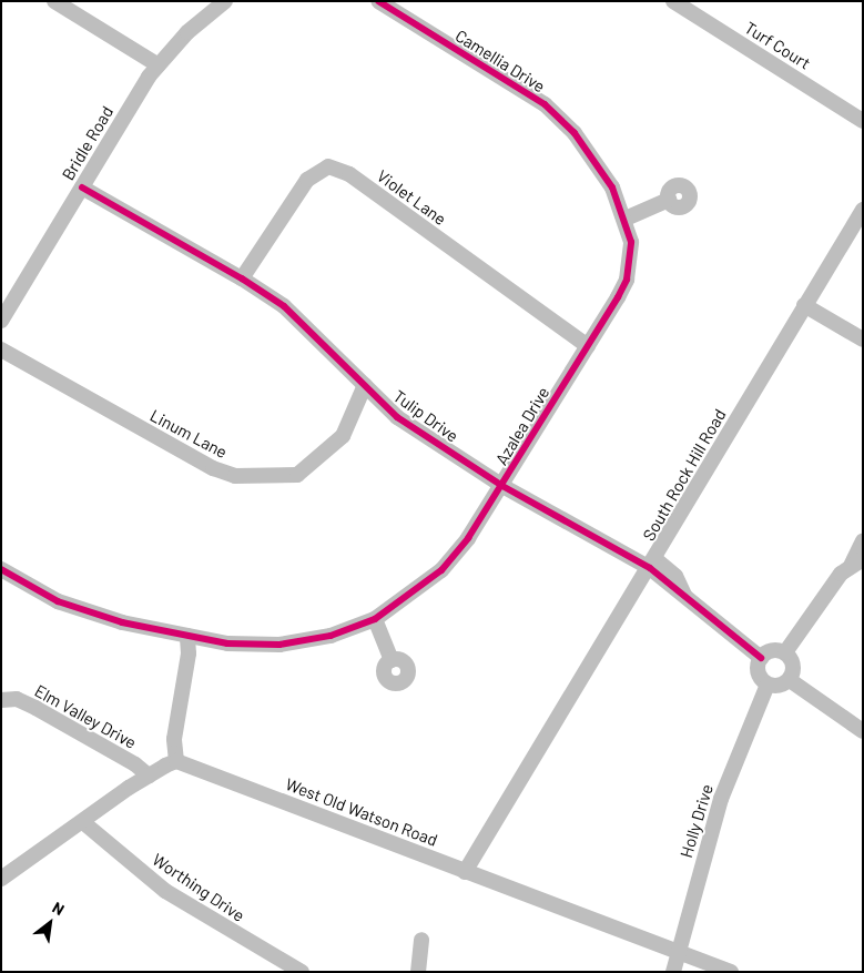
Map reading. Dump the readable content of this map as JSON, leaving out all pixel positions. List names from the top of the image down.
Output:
{
  "streets": {
    "street": [
      "Turf Court",
      "Camellia Drive",
      "Bridle Road",
      "Violet Lane",
      "Tulip Drive",
      "Azalea Drive",
      "Linum Lane",
      "South Rock Hill Road",
      "Elm Valley Drive",
      "West Old Watson Road",
      "Holly Drive",
      "Worthing Drive"
    ]
  },
  "crossings": [
    ["Camellia Drive", "Azalea Drive"],
    ["Bridle Road", "Tulip Drive"],
    ["Violet Lane", "Tulip Drive"],
    ["Violet Lane", "Azalea Drive"],
    ["Tulip Drive", "Azalea Drive"],
    ["Tulip Drive", "Linum Lane"],
    ["Tulip Drive", "South Rock Hill Road"],
    ["Tulip Drive", "Holly Drive"],
    ["South Rock Hill Road", "West Old Watson Road"],
    ["West Old Watson Road", "Holly Drive"]
  ],
  "north": "top right"
}
